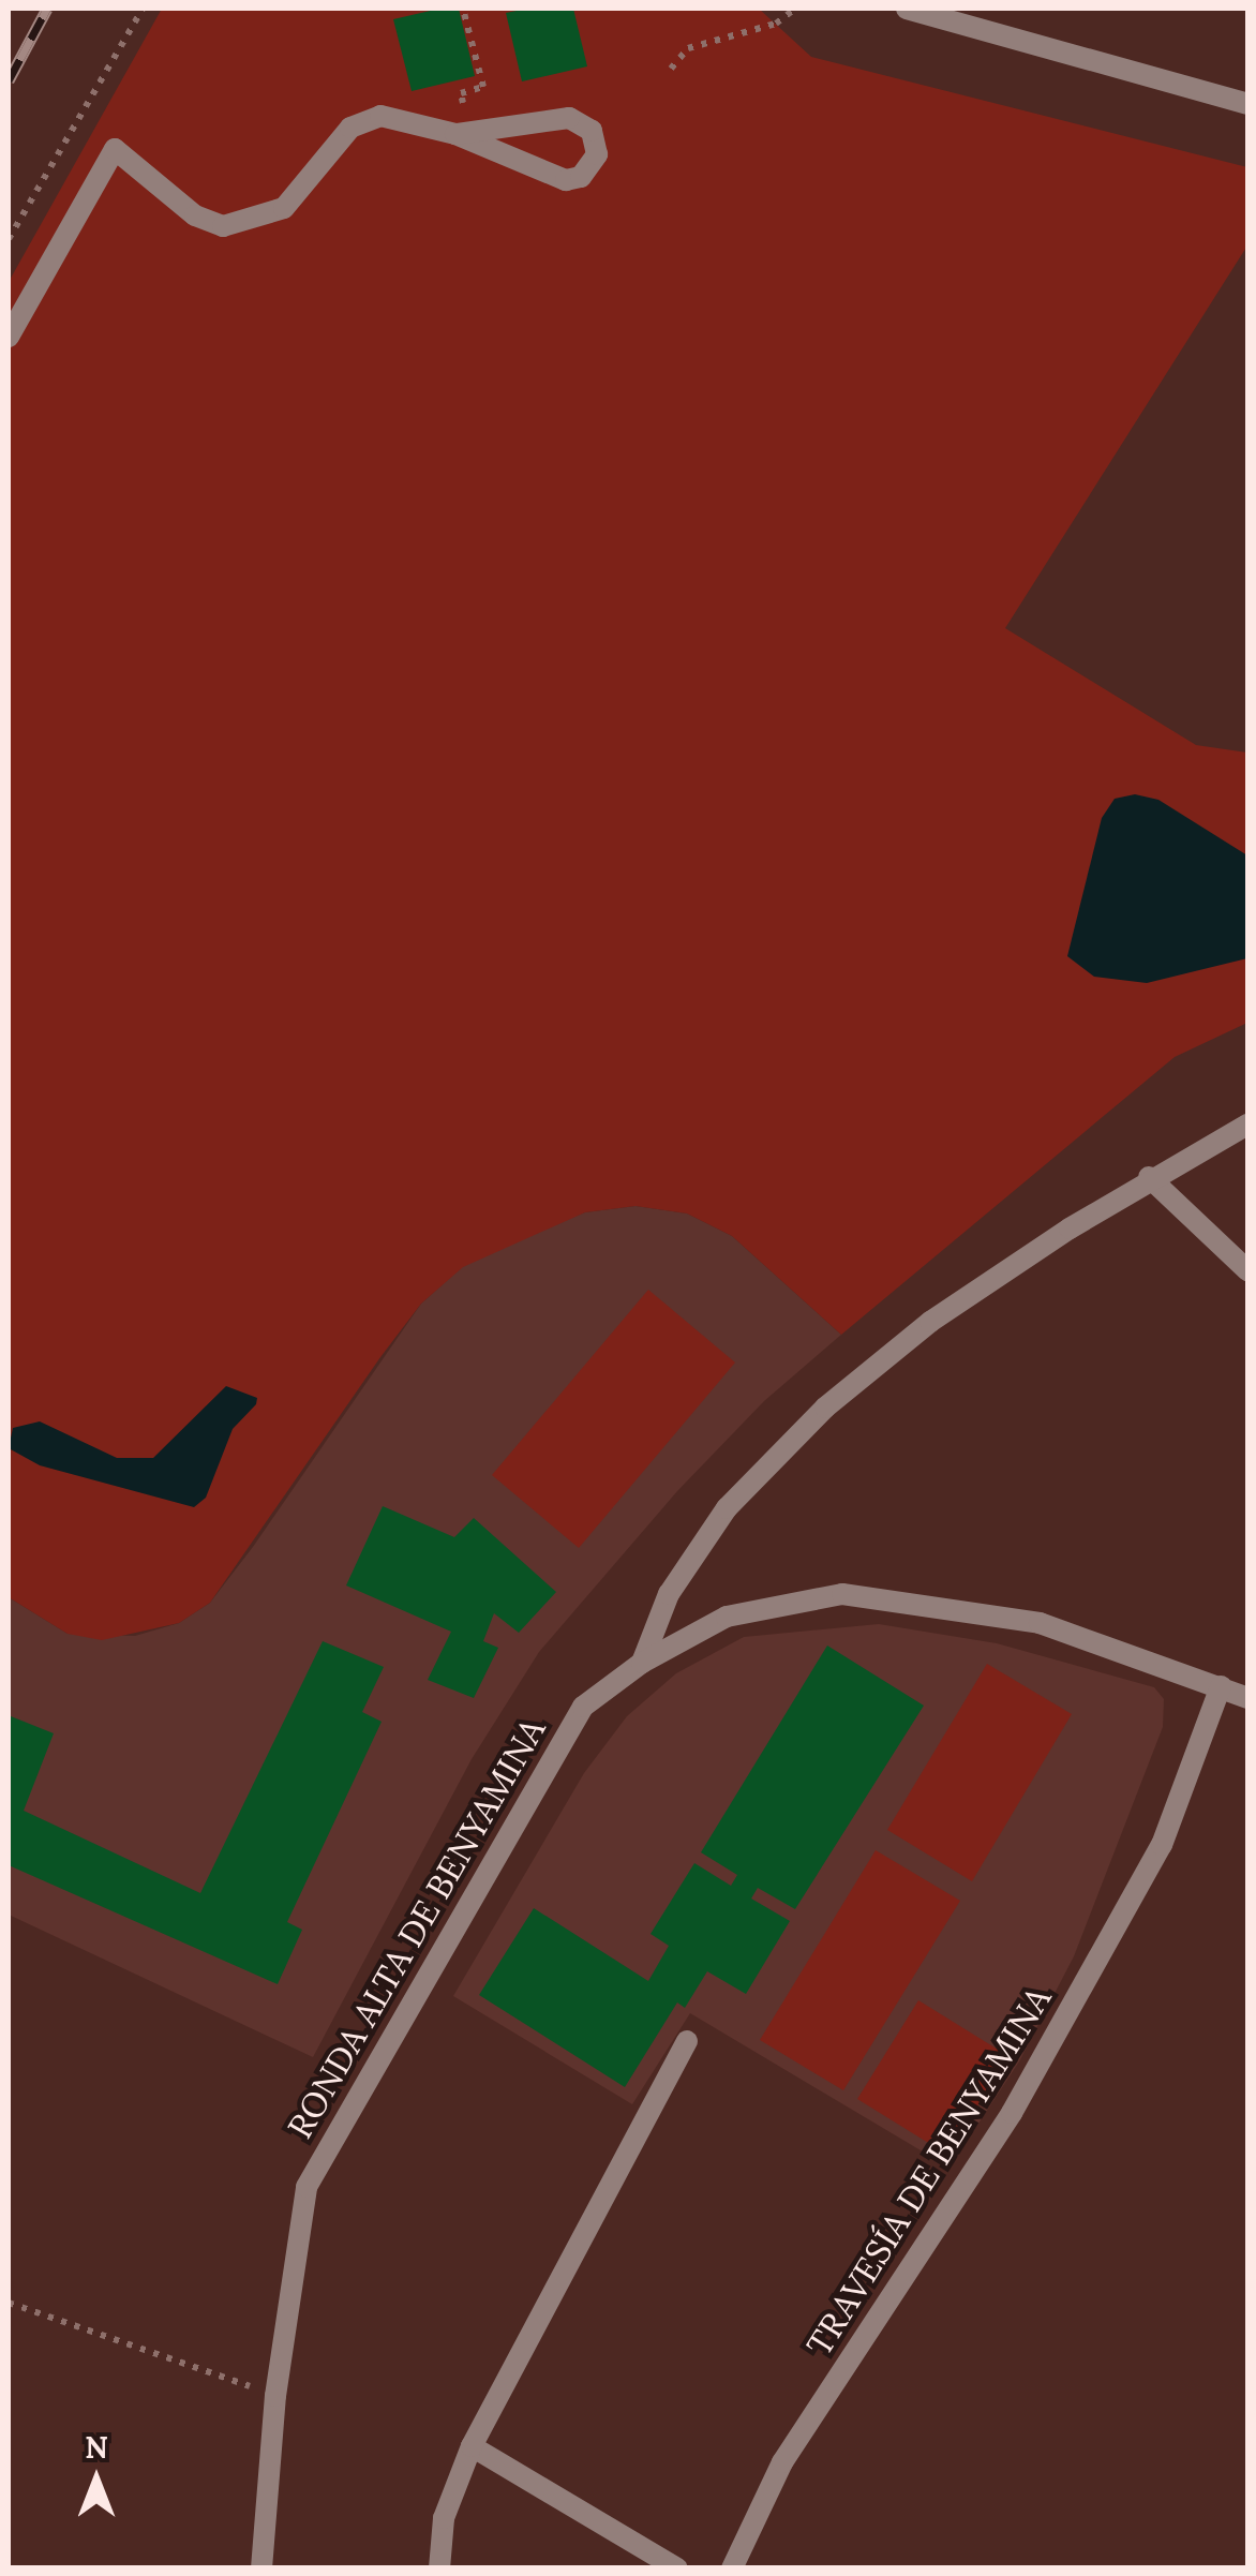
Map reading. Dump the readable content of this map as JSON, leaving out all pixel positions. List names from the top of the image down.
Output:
{
  "streets": {
    "street": ["RONDA ALTA DE BENYAMINA", "TRAVESÍA DE BENYAMINA"]
  },
  "crossings": [
    ["RONDA ALTA DE BENYAMINA", "TRAVESÍA DE BENYAMINA"]
  ],
  "north": "top"
}
